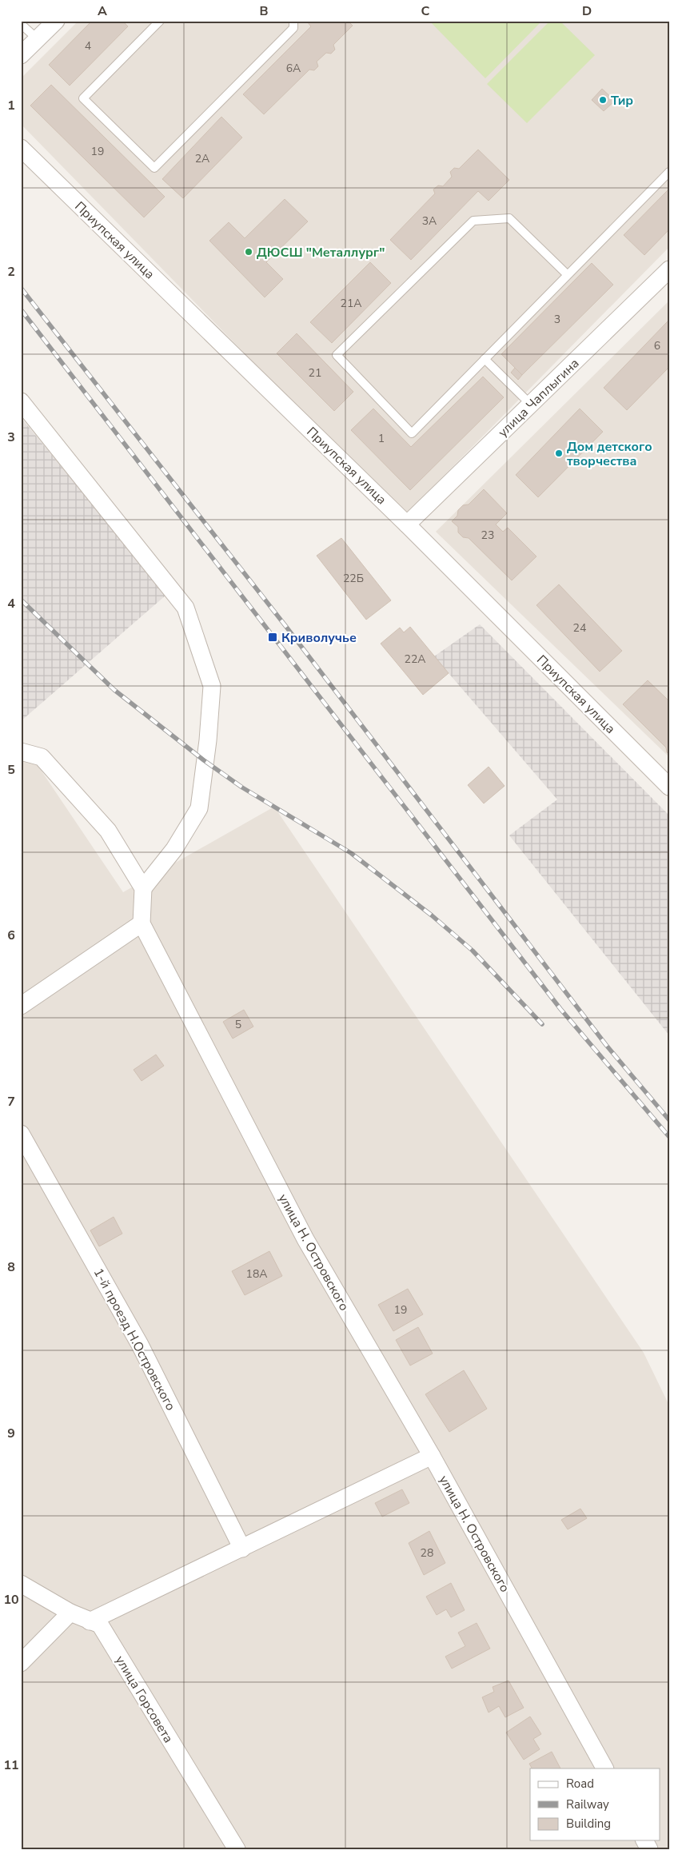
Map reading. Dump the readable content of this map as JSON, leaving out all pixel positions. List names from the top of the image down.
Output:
{
  "streets": {
    "street": [
      "Приупская улица",
      "улица Чаплыгина",
      "улица Н. Островского",
      "1-й проезд Н.Островского",
      "улица Горсовета"
    ]
  },
  "crossings": [
    ["Приупская улица", "улица Чаплыгина"]
  ],
  "places": {
    "other": ["Тир", "ДЮСШ \"Металлург\"", "Дом детского творчества"],
    "transit": ["Криволучье"]
  },
  "house_numbers": [
    "4",
    "6А",
    "19",
    "2А",
    "3А",
    "21А",
    "3",
    "6",
    "21",
    "1",
    "23",
    "22Б",
    "24",
    "22А",
    "5",
    "18А",
    "19",
    "28"
  ],
  "legend": ["Road", "Railway", "Building"],
  "grid": {
    "columns": [
      "A",
      "B",
      "C",
      "D"
    ],
    "rows": [
      "1",
      "2",
      "3",
      "4",
      "5",
      "6",
      "7",
      "8",
      "9",
      "10",
      "11"
    ]
  }
}
